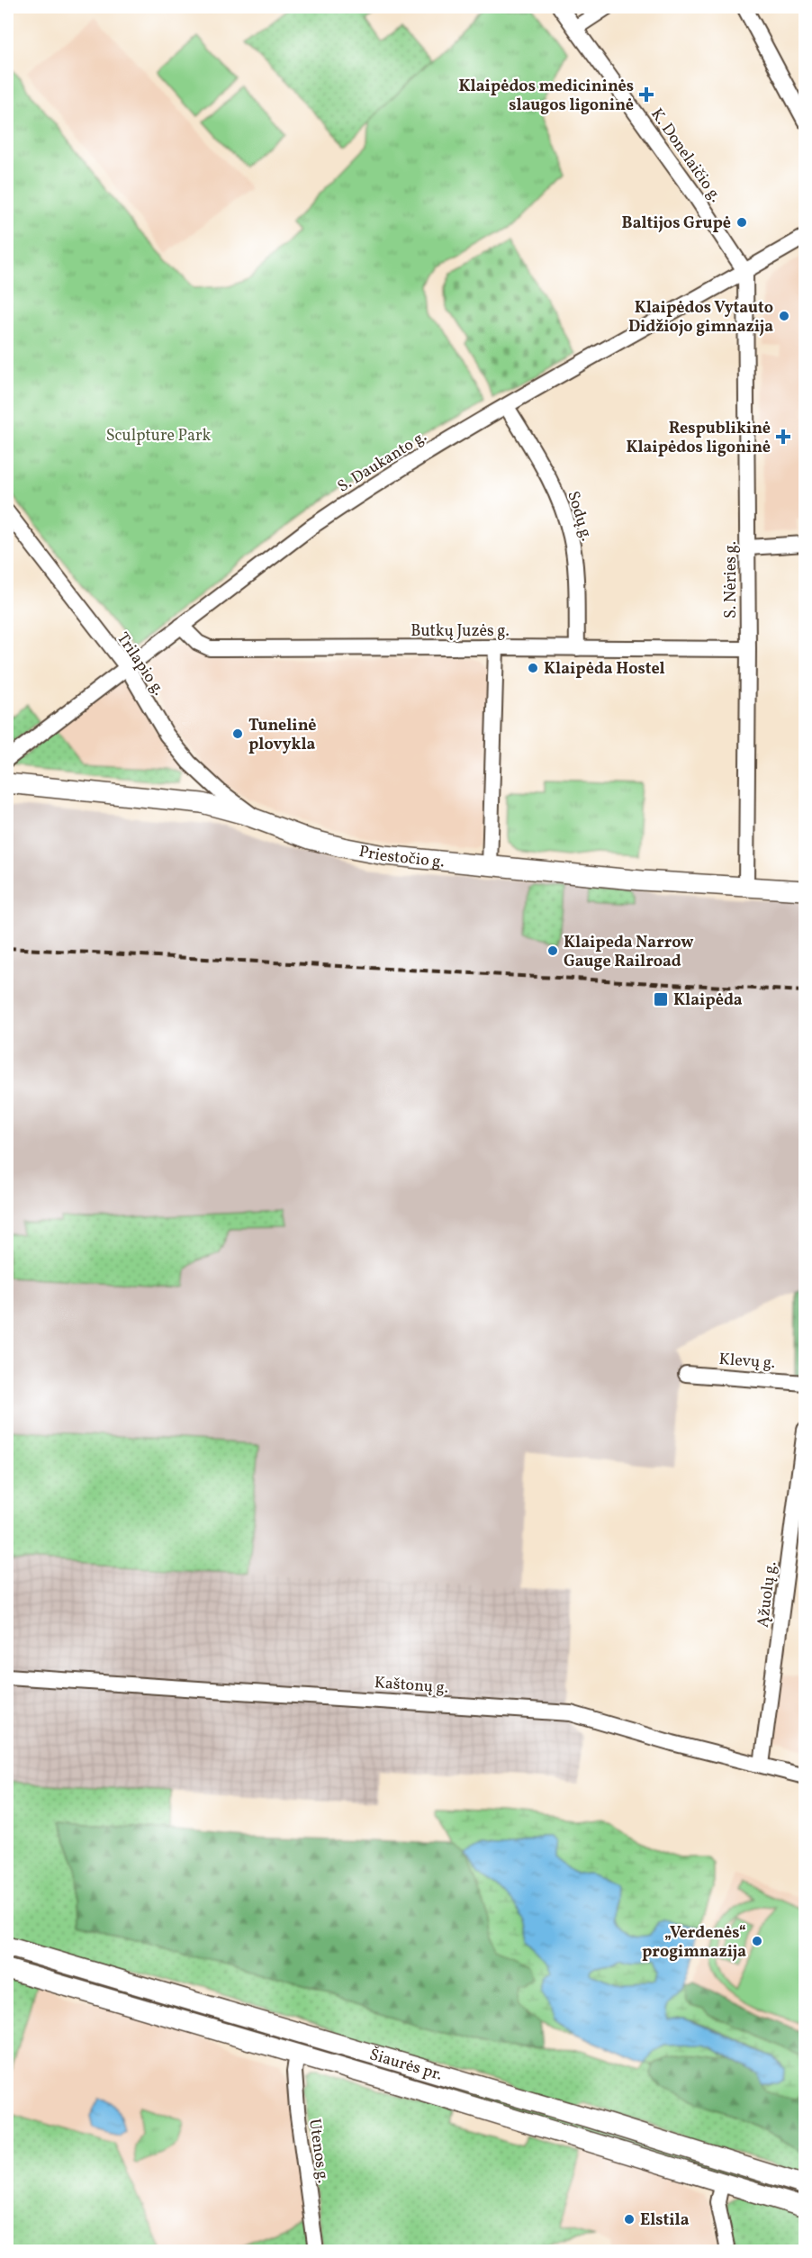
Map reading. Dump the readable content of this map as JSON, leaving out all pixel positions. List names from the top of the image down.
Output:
{
  "streets": {
    "main road": ["Priestočio g.", "Šiaurės pr."],
    "street": [
      "K. Donelaičio g.",
      "S. Daukanto g.",
      "Sodų g.",
      "S. Nėries g.",
      "Butkų Juzės g.",
      "Trilapio g.",
      "Klevų g.",
      "Ąžuolų g.",
      "Kaštonų g.",
      "Utenos g."
    ]
  },
  "crossings": [
    ["K. Donelaičio g.", "S. Daukanto g."],
    ["K. Donelaičio g.", "S. Nėries g."],
    ["S. Daukanto g.", "Sodų g."],
    ["S. Daukanto g.", "S. Nėries g."],
    ["S. Daukanto g.", "Butkų Juzės g."],
    ["S. Daukanto g.", "Trilapio g."],
    ["Sodų g.", "Butkų Juzės g."],
    ["S. Nėries g.", "Butkų Juzės g."],
    ["S. Nėries g.", "Priestočio g."],
    ["Trilapio g.", "Priestočio g."],
    ["Ąžuolų g.", "Kaštonų g."],
    ["Šiaurės pr.", "Utenos g."]
  ],
  "parks": ["Sculpture Park"],
  "places": {
    "health": ["Klaipėdos medicininės slaugos ligoninė", "Respublikinė Klaipėdos ligoninė"],
    "other": [
      "Baltijos Grupė",
      "Klaipėdos Vytauto Didžiojo gimnazija",
      "Klaipėda Hostel",
      "Tunelinė plovykla",
      "Klaipeda Narrow Gauge Railroad",
      "„Verdenės“ progimnazija",
      "Elstila"
    ],
    "transit": ["Klaipėda"]
  }
}
